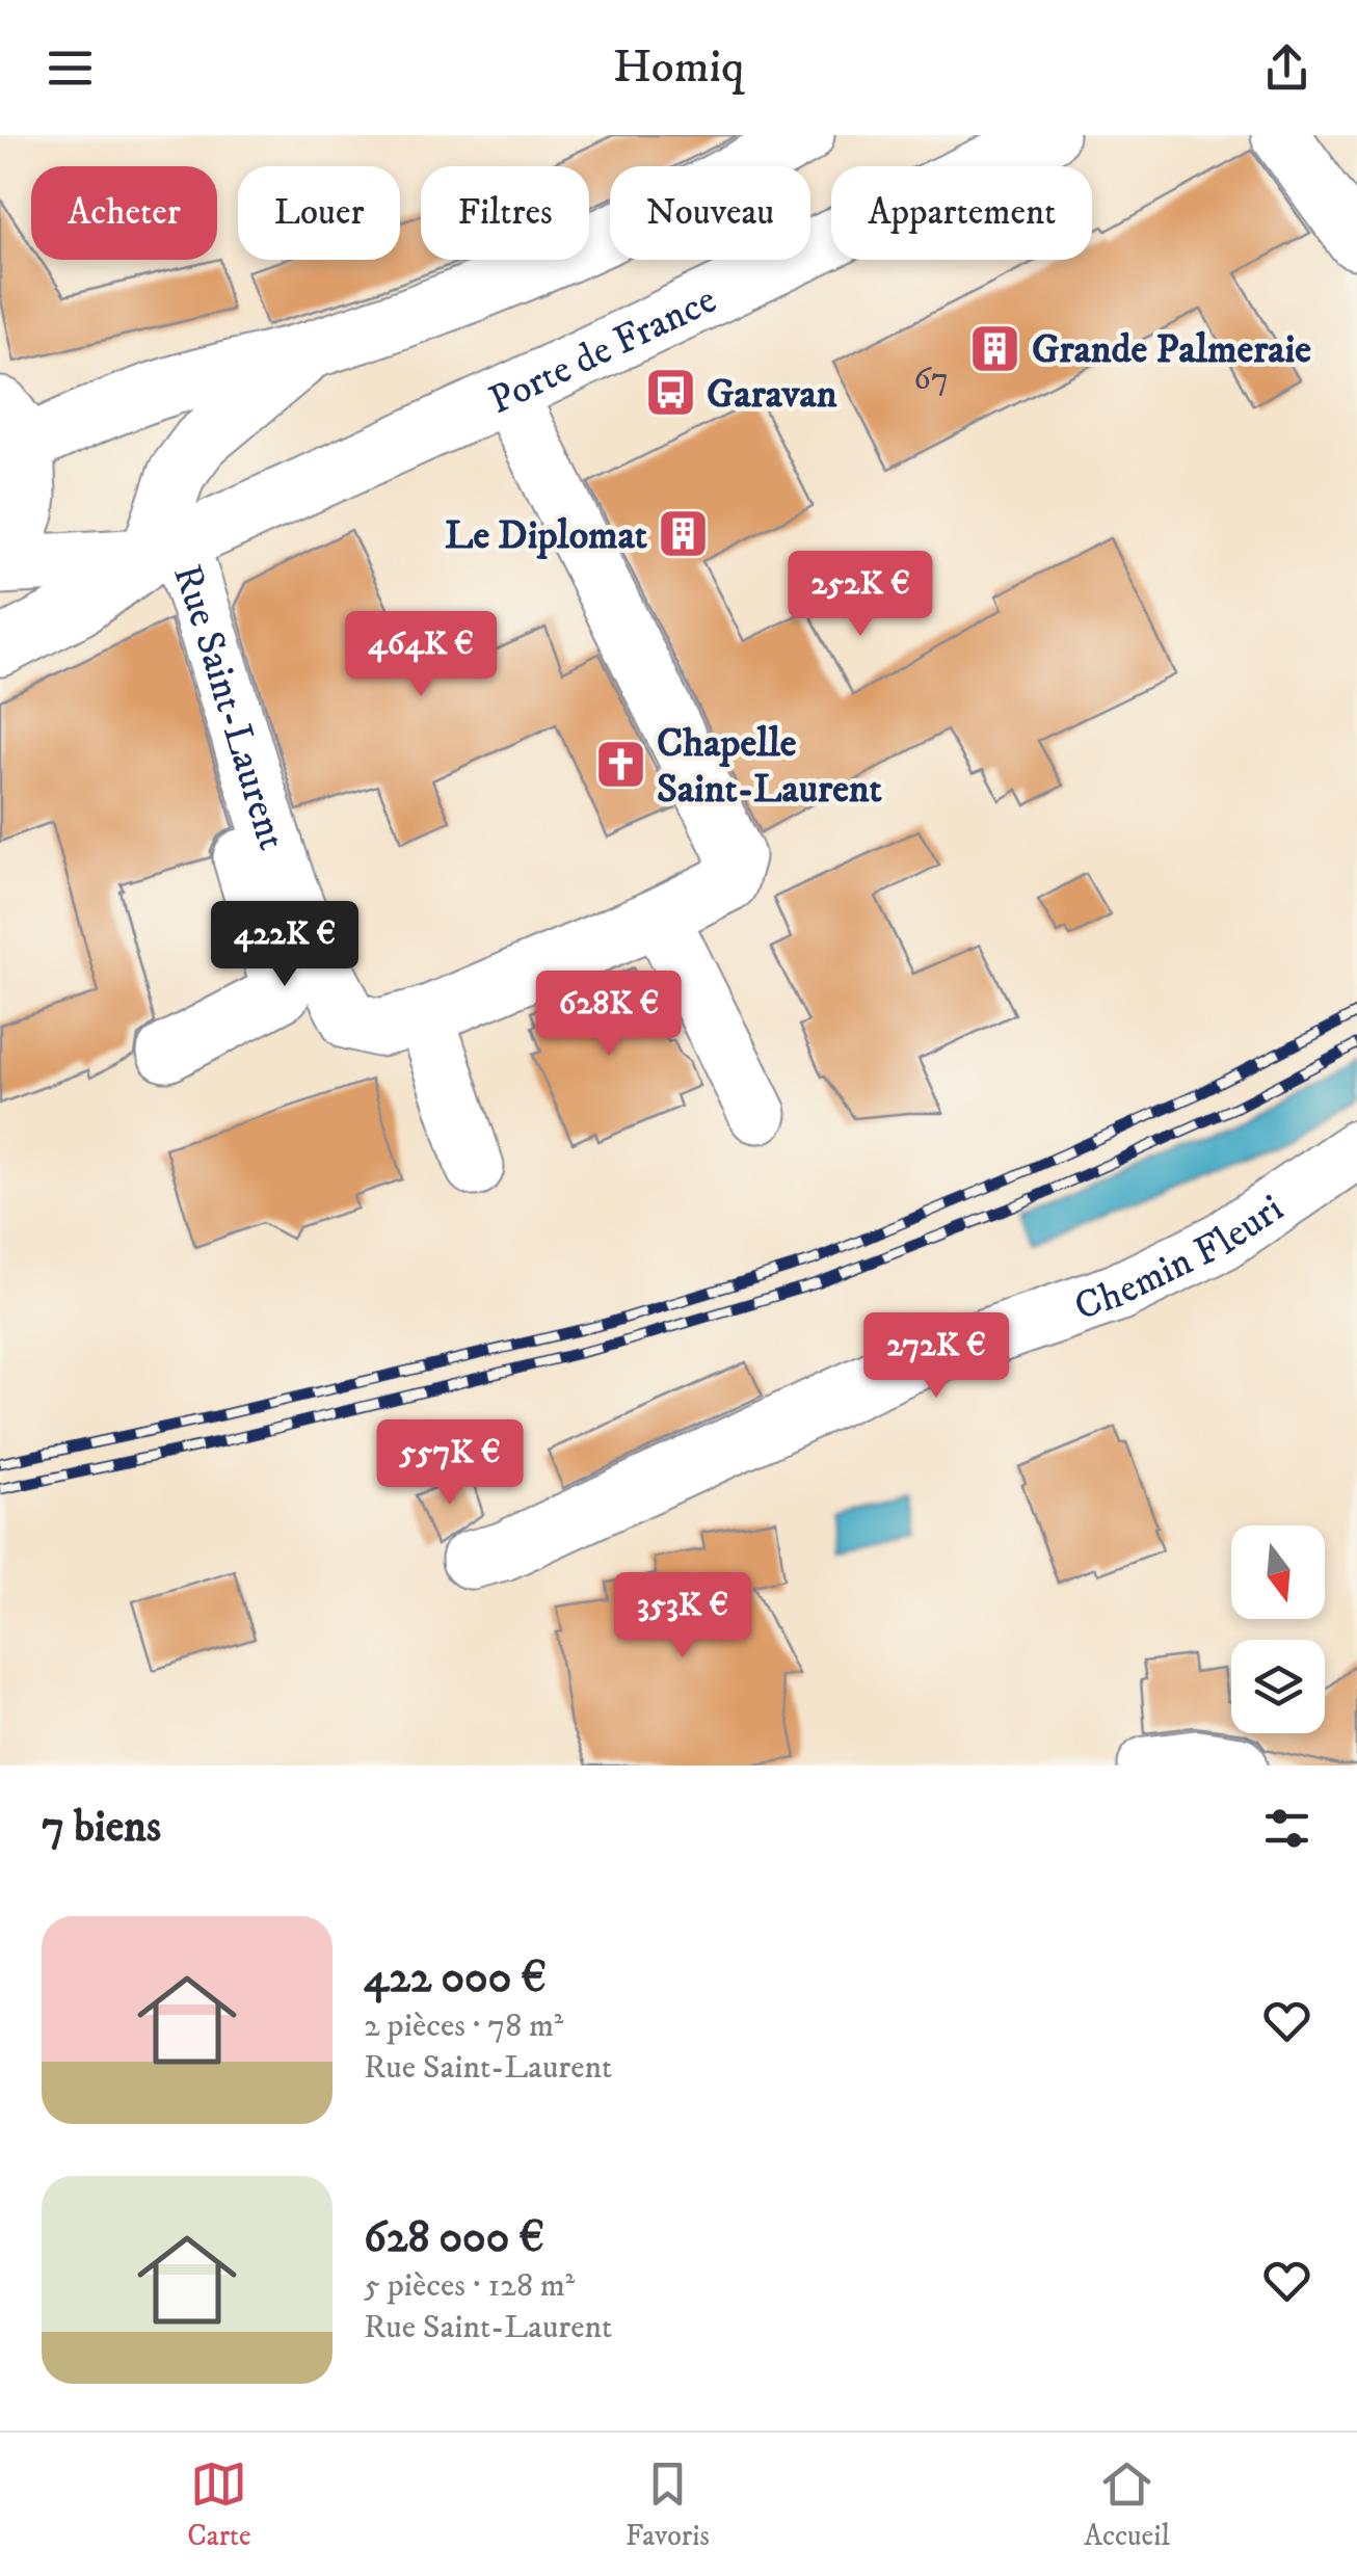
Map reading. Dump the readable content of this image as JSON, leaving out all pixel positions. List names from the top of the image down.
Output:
{
  "streets": {
    "street": ["Porte de France", "Rue Saint-Laurent", "Chemin Fleuri"]
  },
  "crossings": [
    ["Porte de France", "Rue Saint-Laurent"]
  ],
  "places": {
    "building": ["Grande Palmeraie", "Le Diplomat"],
    "bus stop": ["Garavan"],
    "church": ["Chapelle Saint-Laurent"]
  },
  "house_numbers": ["67"],
  "north": "bottom",
  "page": {
    "header": "Homiq",
    "chip": [
      "Acheter",
      "Louer",
      "Filtres",
      "Nouveau",
      "Appartement"
    ],
    "price": [
      "252K €",
      "464K €",
      "422K €",
      "628K €",
      "272K €",
      "557K €",
      "353K €"
    ],
    "heading": "7 biens",
    "list": [
      {
        "name": "422 000 €",
        "note": "2 pièces · 78 m² · Rue Saint-Laurent"
      },
      {
        "name": "628 000 €",
        "note": "5 pièces · 128 m² · Rue Saint-Laurent"
      }
    ],
    "tabs": ["Carte", "Favoris", "Accueil"]
  }
}
